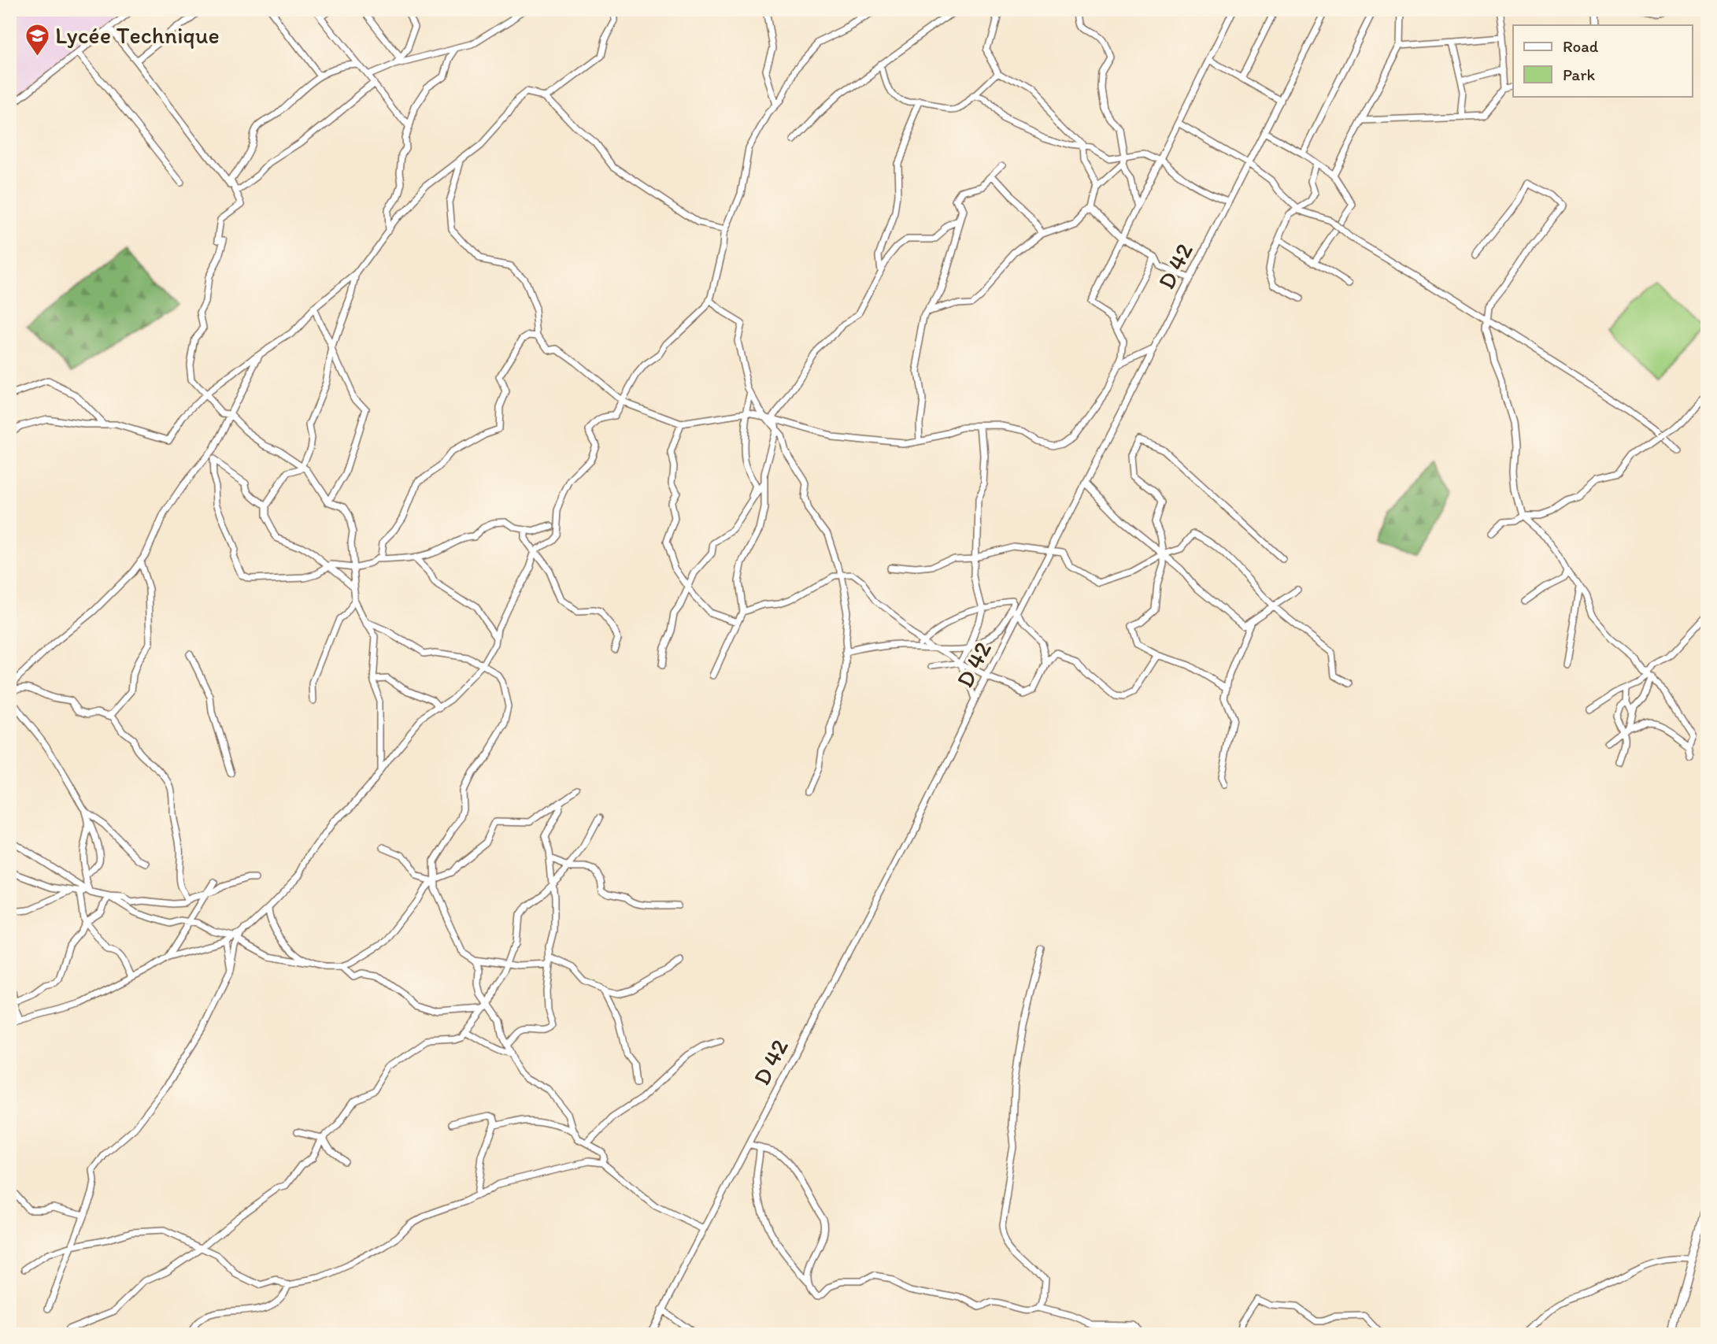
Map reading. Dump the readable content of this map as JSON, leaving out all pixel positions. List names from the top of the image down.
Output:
{
  "streets": {
    "street": ["D 42"]
  },
  "places": {
    "school or university": ["Lycée Technique"]
  },
  "legend": ["Road", "Park"]
}
